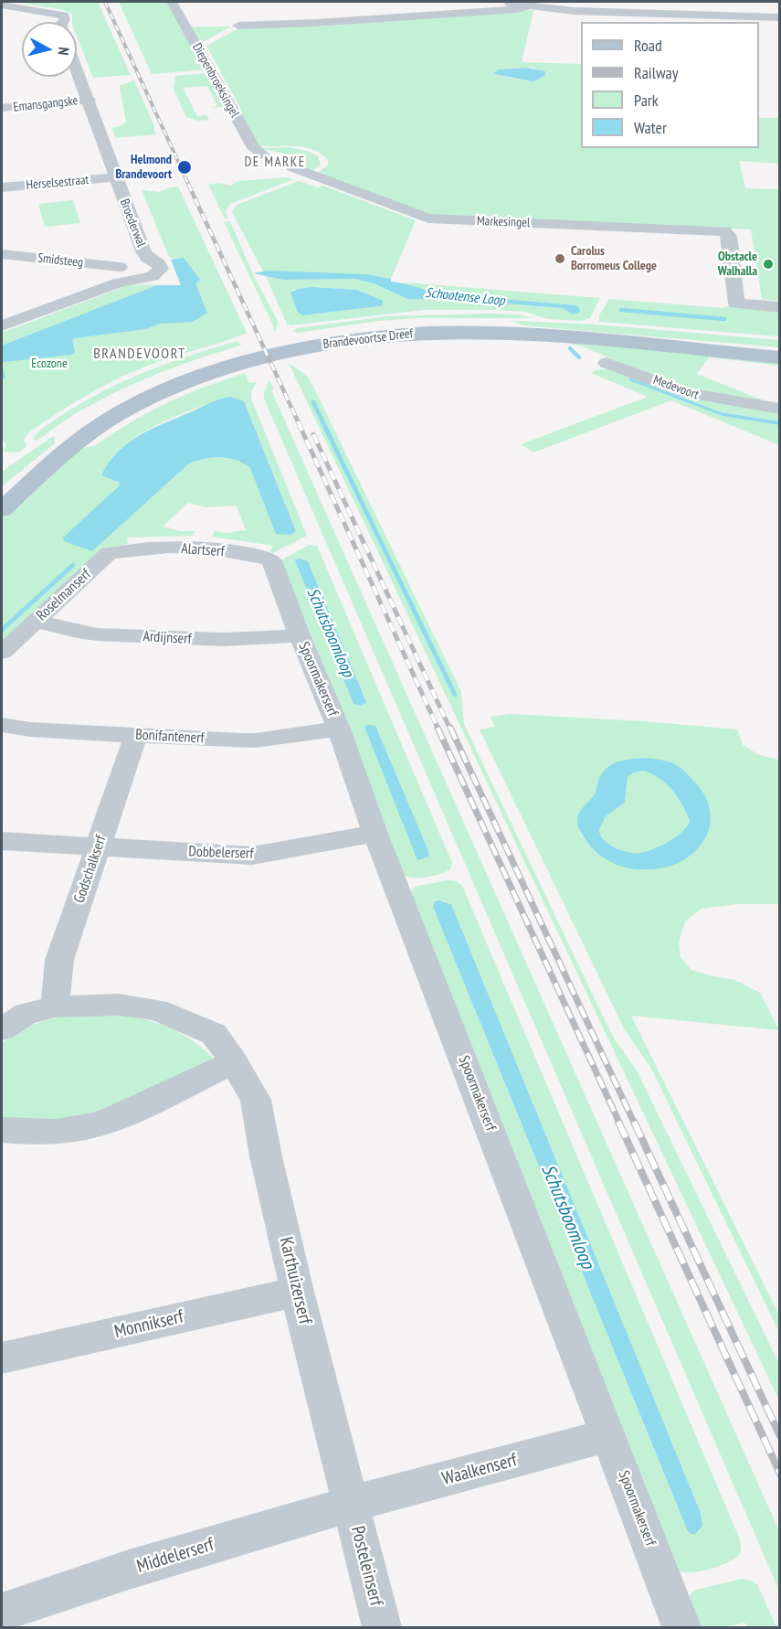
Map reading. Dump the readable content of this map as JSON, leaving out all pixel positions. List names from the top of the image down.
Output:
{
  "streets": {
    "main road": ["Brandevoortse Dreef"],
    "street": [
      "Diepenbroeksingel",
      "Emansgangske",
      "Herselsestraat",
      "Markesingel",
      "Broederwal",
      "Smidsteeg",
      "Medevoort",
      "Alartserf",
      "Roselmanserf",
      "Ardijnserf",
      "Spoormakerserf",
      "Bonifantenerf",
      "Dobbelerserf",
      "Godschalkserf",
      "Karthuizerserf",
      "Monnikserf",
      "Waalkenserf",
      "Middelerserf",
      "Posteleinserf"
    ]
  },
  "crossings": [
    ["Diepenbroeksingel", "Markesingel"],
    ["Emansgangske", "Broederwal"],
    ["Herselsestraat", "Broederwal"],
    ["Alartserf", "Roselmanserf"],
    ["Alartserf", "Spoormakerserf"],
    ["Roselmanserf", "Ardijnserf"],
    ["Ardijnserf", "Spoormakerserf"],
    ["Spoormakerserf", "Bonifantenerf"],
    ["Spoormakerserf", "Dobbelerserf"],
    ["Spoormakerserf", "Waalkenserf"],
    ["Bonifantenerf", "Godschalkserf"],
    ["Dobbelerserf", "Godschalkserf"],
    ["Godschalkserf", "Karthuizerserf"],
    ["Karthuizerserf", "Monnikserf"],
    ["Karthuizerserf", "Waalkenserf"],
    ["Karthuizerserf", "Middelerserf"],
    ["Karthuizerserf", "Posteleinserf"],
    ["Waalkenserf", "Middelerserf"],
    ["Waalkenserf", "Posteleinserf"],
    ["Middelerserf", "Posteleinserf"]
  ],
  "districts": ["DE MARKE", "BRANDEVOORT"],
  "water": ["Schootense Loop", "Schutsboomloop"],
  "parks": ["Ecozone"],
  "places": ["Helmond Brandevoort", "Carolus Borromeus College", "Obstacle Walhalla"],
  "legend": [
    "Road",
    "Railway",
    "Park",
    "Water"
  ],
  "north": "right"
}
